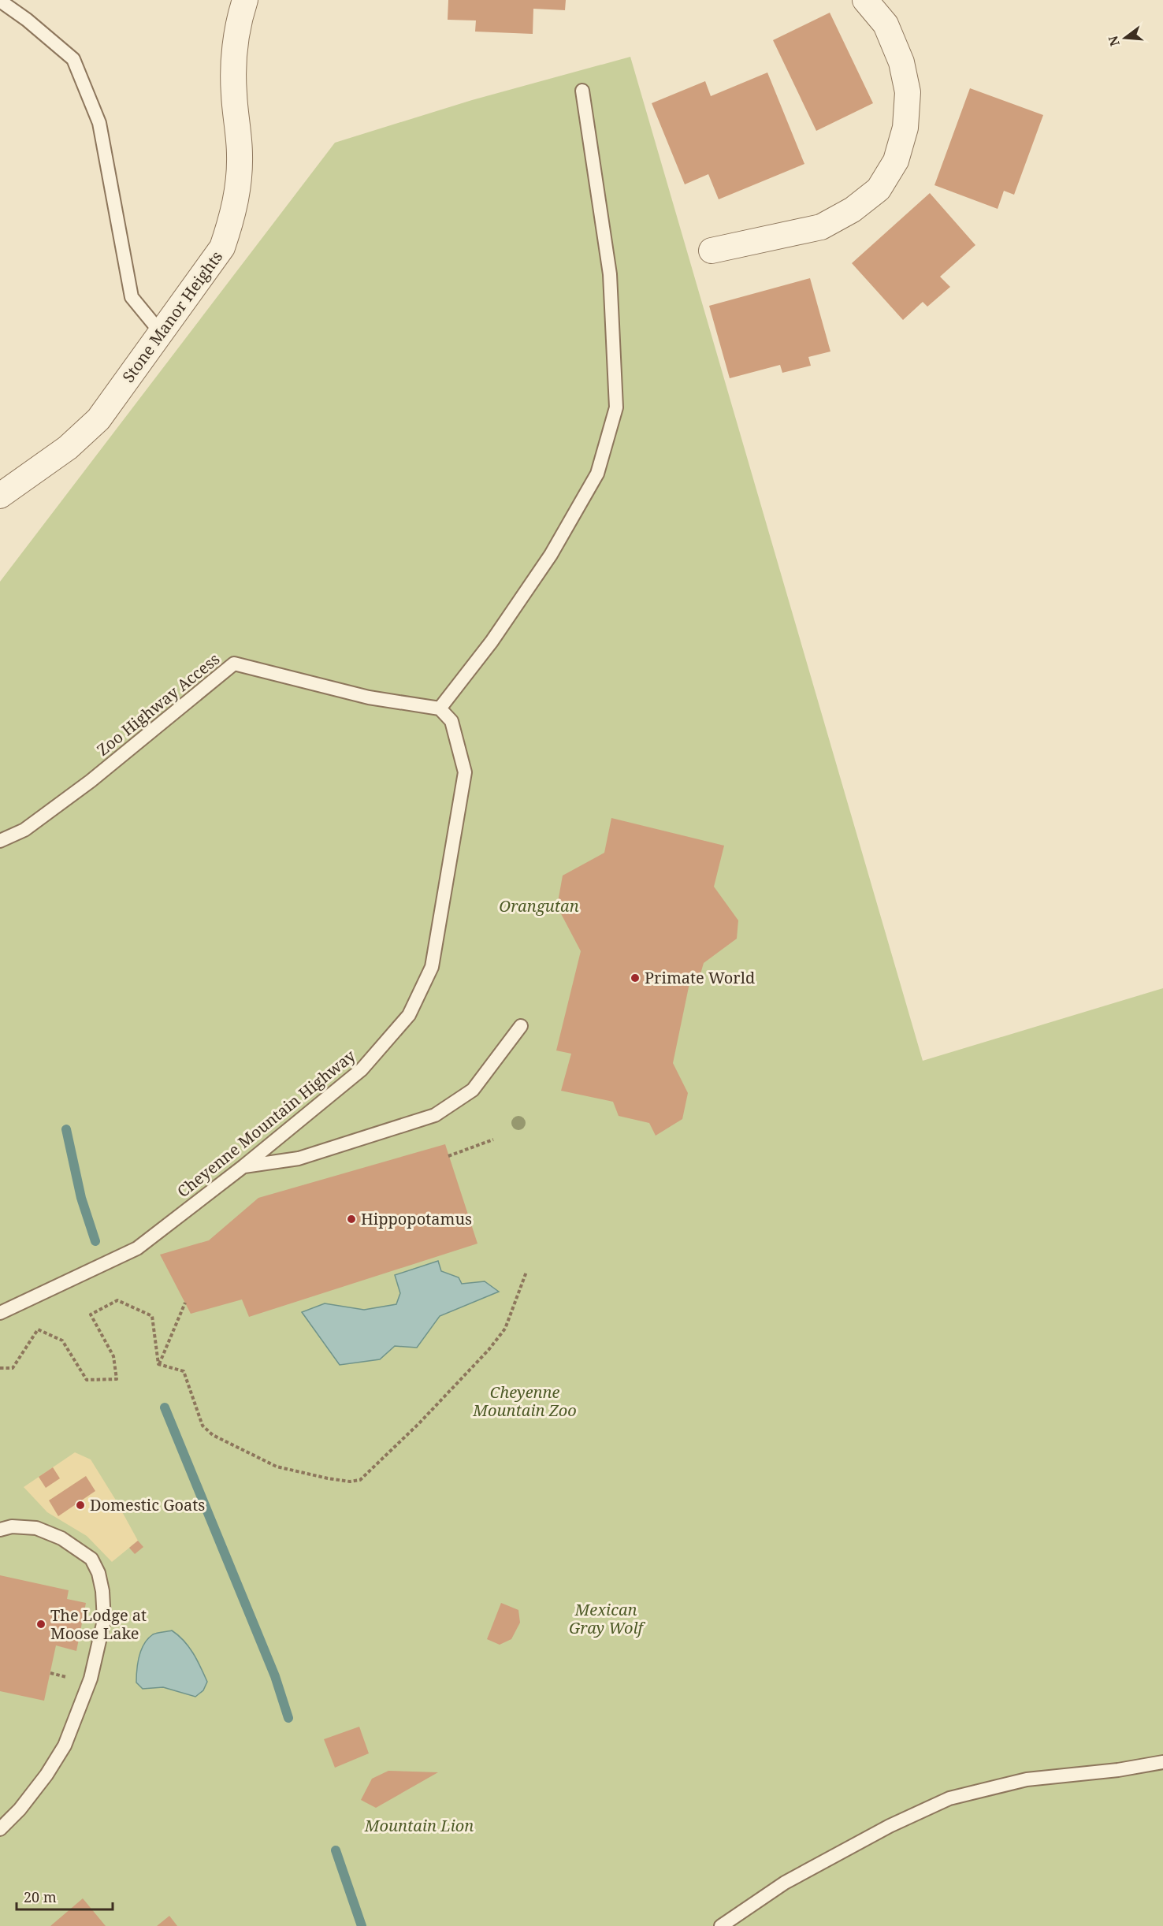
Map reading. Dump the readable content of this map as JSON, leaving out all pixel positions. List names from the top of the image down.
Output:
{
  "streets": {
    "street": ["Stone Manor Heights"],
    "lane": ["Zoo Highway Access", "Cheyenne Mountain Highway"]
  },
  "crossings": [
    ["Zoo Highway Access", "Cheyenne Mountain Highway"]
  ],
  "parks": [
    "Orangutan",
    "Cheyenne Mountain Zoo",
    "Mexican Gray Wolf",
    "Mountain Lion"
  ],
  "places": [
    "Primate World",
    "Hippopotamus",
    "Domestic Goats",
    "The Lodge at Moose Lake"
  ],
  "scale_bar": "20 m",
  "north": "left"
}
